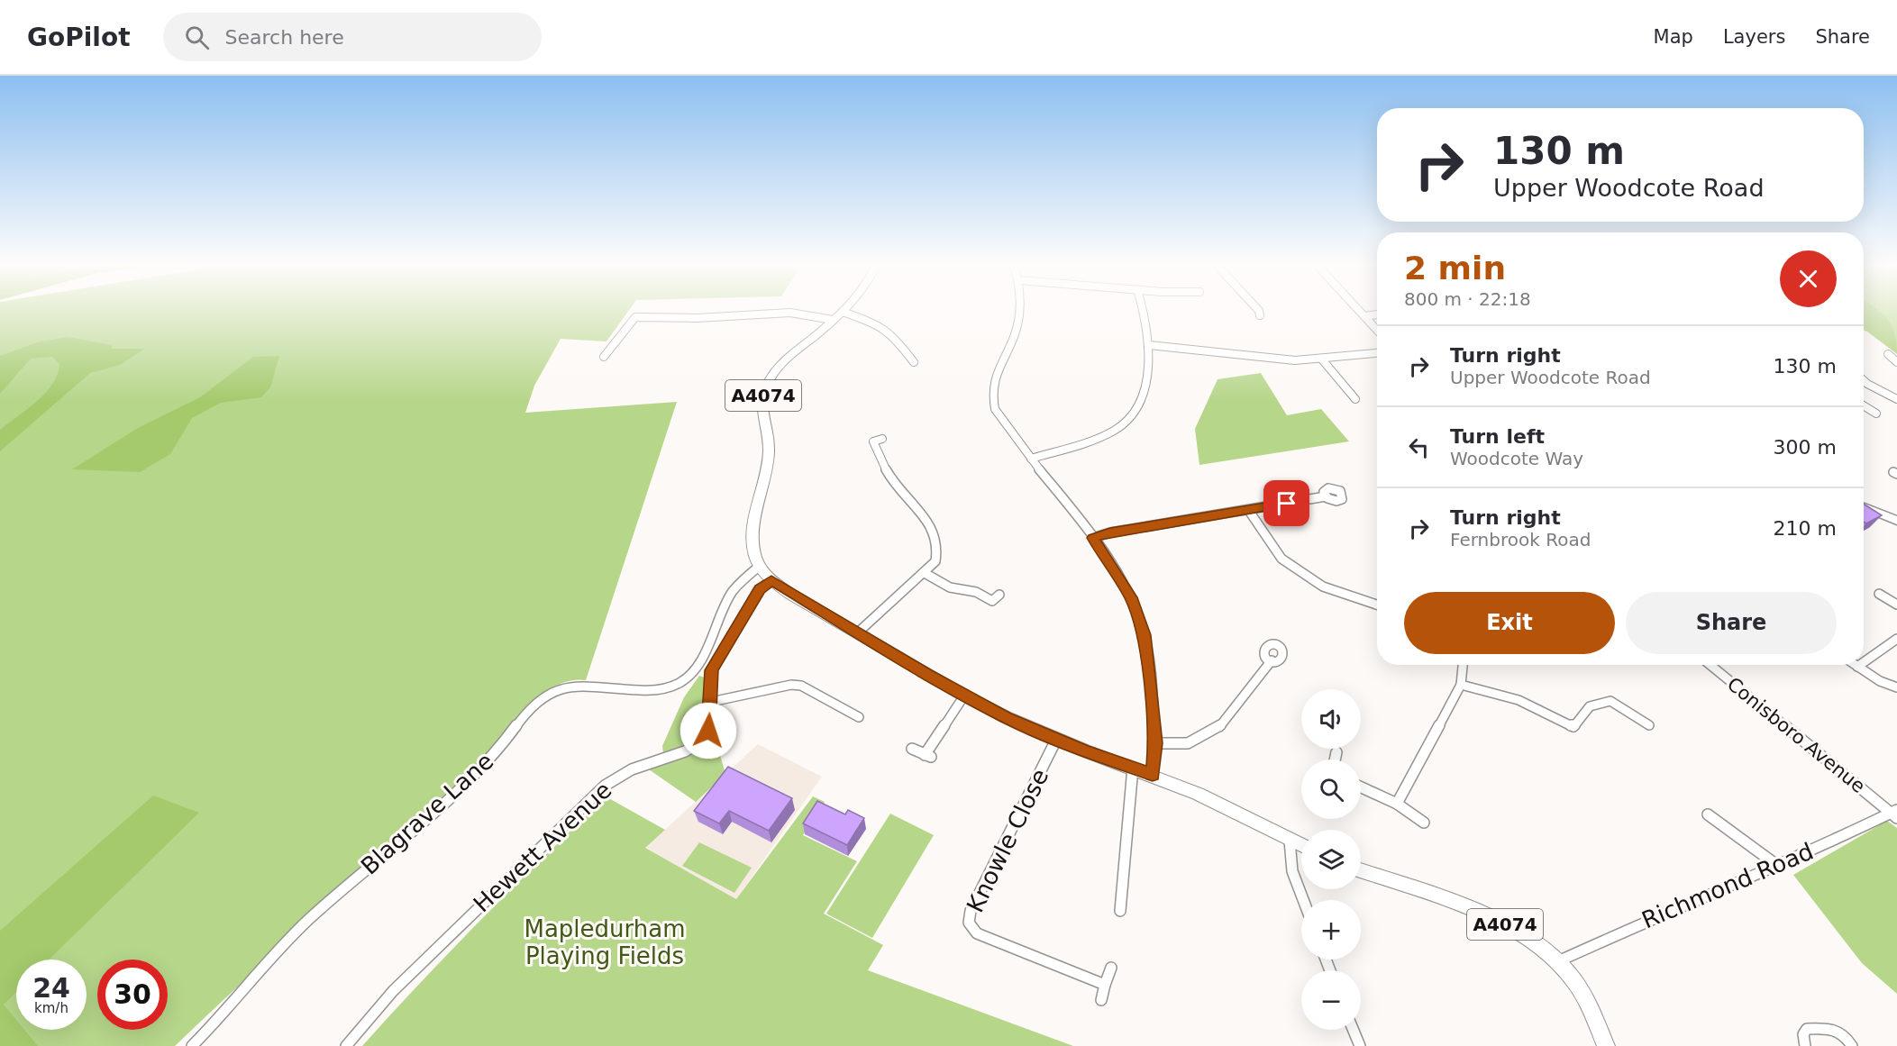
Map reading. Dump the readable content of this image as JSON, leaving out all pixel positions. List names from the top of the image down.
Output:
{
  "streets": {
    "main road": ["A4074"],
    "street": [
      "Conisboro Avenue",
      "Blagrave Lane",
      "Knowle Close",
      "Hewett Avenue",
      "Richmond Road"
    ]
  },
  "crossings": [
    ["A4074", "Blagrave Lane"],
    ["A4074", "Knowle Close"],
    ["A4074", "Richmond Road"],
    ["Conisboro Avenue", "Richmond Road"]
  ],
  "parks": ["Mapledurham Playing Fields"],
  "page": {
    "header": "GoPilot",
    "search": "Search here",
    "nav": ["Map", "Layers", "Share"],
    "turn": ["130 m", "Upper Woodcote Road"],
    "heading": ["2 min", "800 m · 22:18"],
    "list": [
      {
        "name": "Turn right",
        "note": "Upper Woodcote Road",
        "value": "130 m"
      },
      {
        "name": "Turn left",
        "note": "Woodcote Way",
        "value": "300 m"
      },
      {
        "name": "Turn right",
        "note": "Fernbrook Road",
        "value": "210 m"
      }
    ],
    "buttons": ["Exit", "Share"],
    "map_buttons": ["+", "−"],
    "speed": "24 km/h",
    "limit": "30"
  }
}
